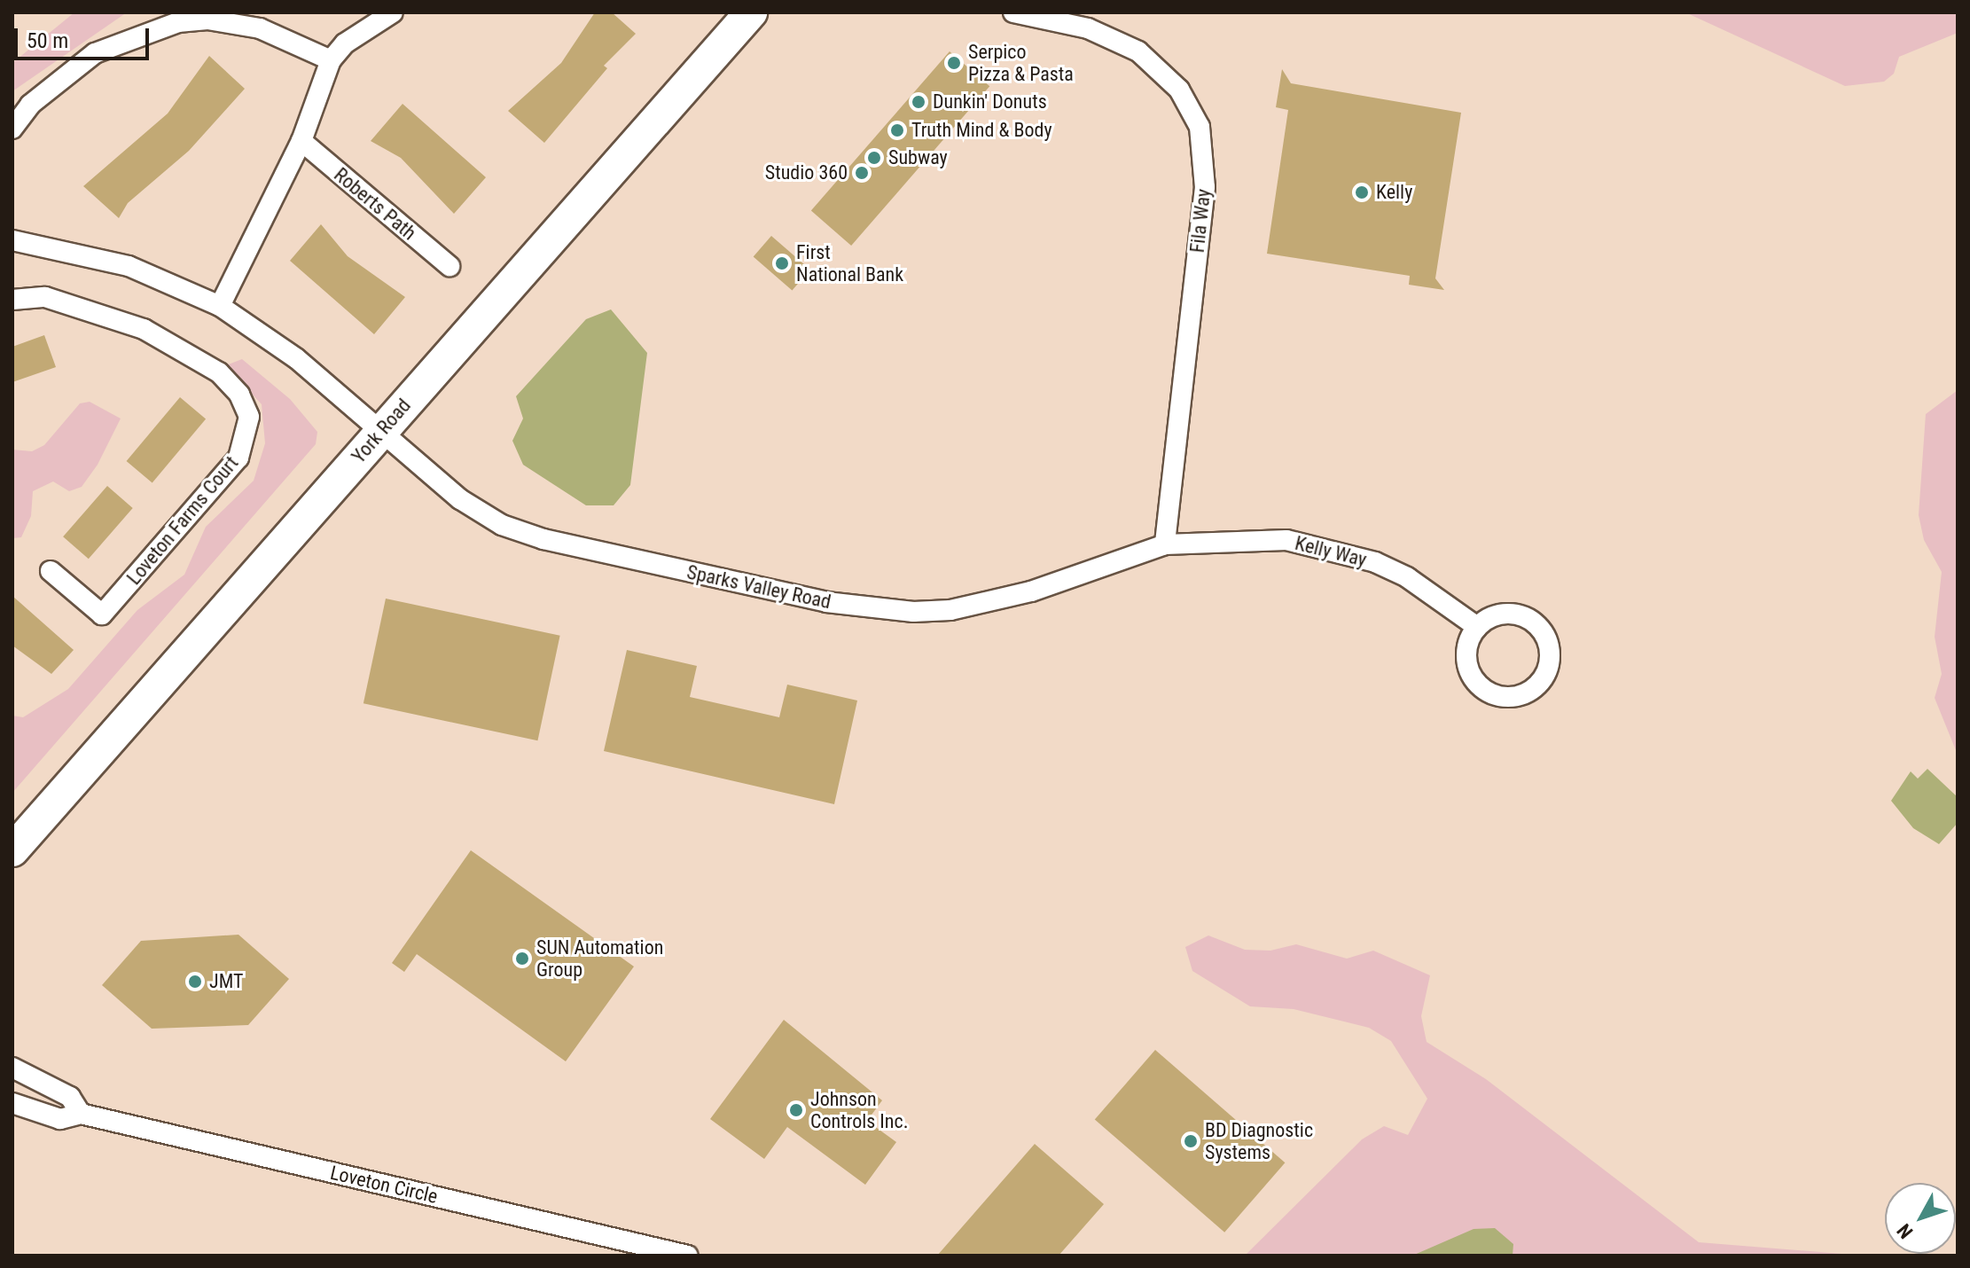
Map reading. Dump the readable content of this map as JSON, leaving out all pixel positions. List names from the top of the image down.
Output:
{
  "streets": {
    "main road": ["York Road"],
    "street": [
      "Roberts Path",
      "Fila Way",
      "Loveton Farms Court",
      "Kelly Way",
      "Sparks Valley Road",
      "Loveton Circle"
    ]
  },
  "crossings": [
    ["Fila Way", "Kelly Way"],
    ["Fila Way", "Sparks Valley Road"],
    ["York Road", "Sparks Valley Road"],
    ["Kelly Way", "Sparks Valley Road"]
  ],
  "places": [
    "Serpico Pizza & Pasta",
    "Dunkin' Donuts",
    "Truth Mind & Body",
    "Subway",
    "Studio 360",
    "Kelly",
    "First National Bank",
    "SUN Automation Group",
    "JMT",
    "Johnson Controls Inc.",
    "BD Diagnostic Systems"
  ],
  "scale_bar": "50 m",
  "north": "bottom left"
}
